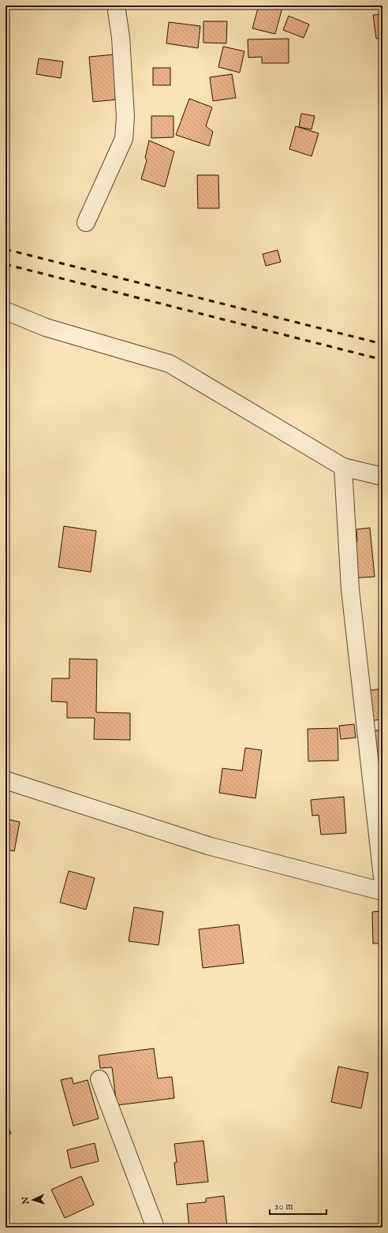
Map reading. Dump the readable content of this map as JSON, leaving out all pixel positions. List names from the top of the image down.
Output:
{
  "scale_bar": "20 m",
  "north": "left"
}
